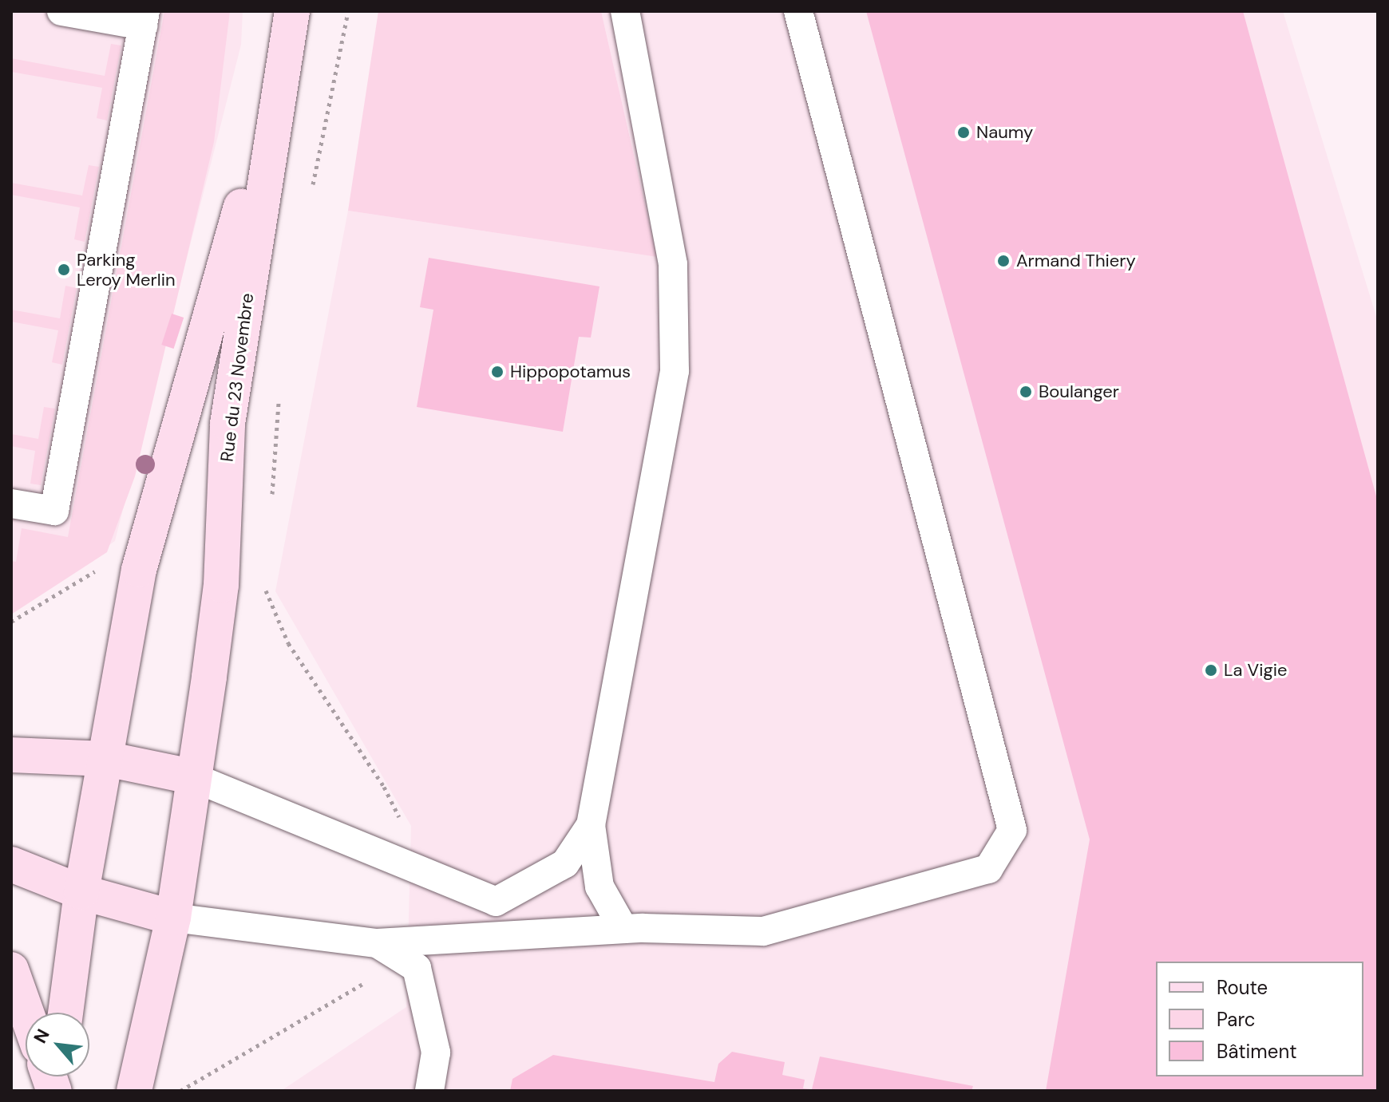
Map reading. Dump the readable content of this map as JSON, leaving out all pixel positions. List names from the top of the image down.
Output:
{
  "streets": {
    "main road": ["Rue du 23 Novembre"]
  },
  "places": [
    "Naumy",
    "Armand Thiery",
    "Parking Leroy Merlin",
    "Hippopotamus",
    "Boulanger",
    "La Vigie"
  ],
  "legend": ["Route", "Parc", "Bâtiment"],
  "north": "top left"
}
